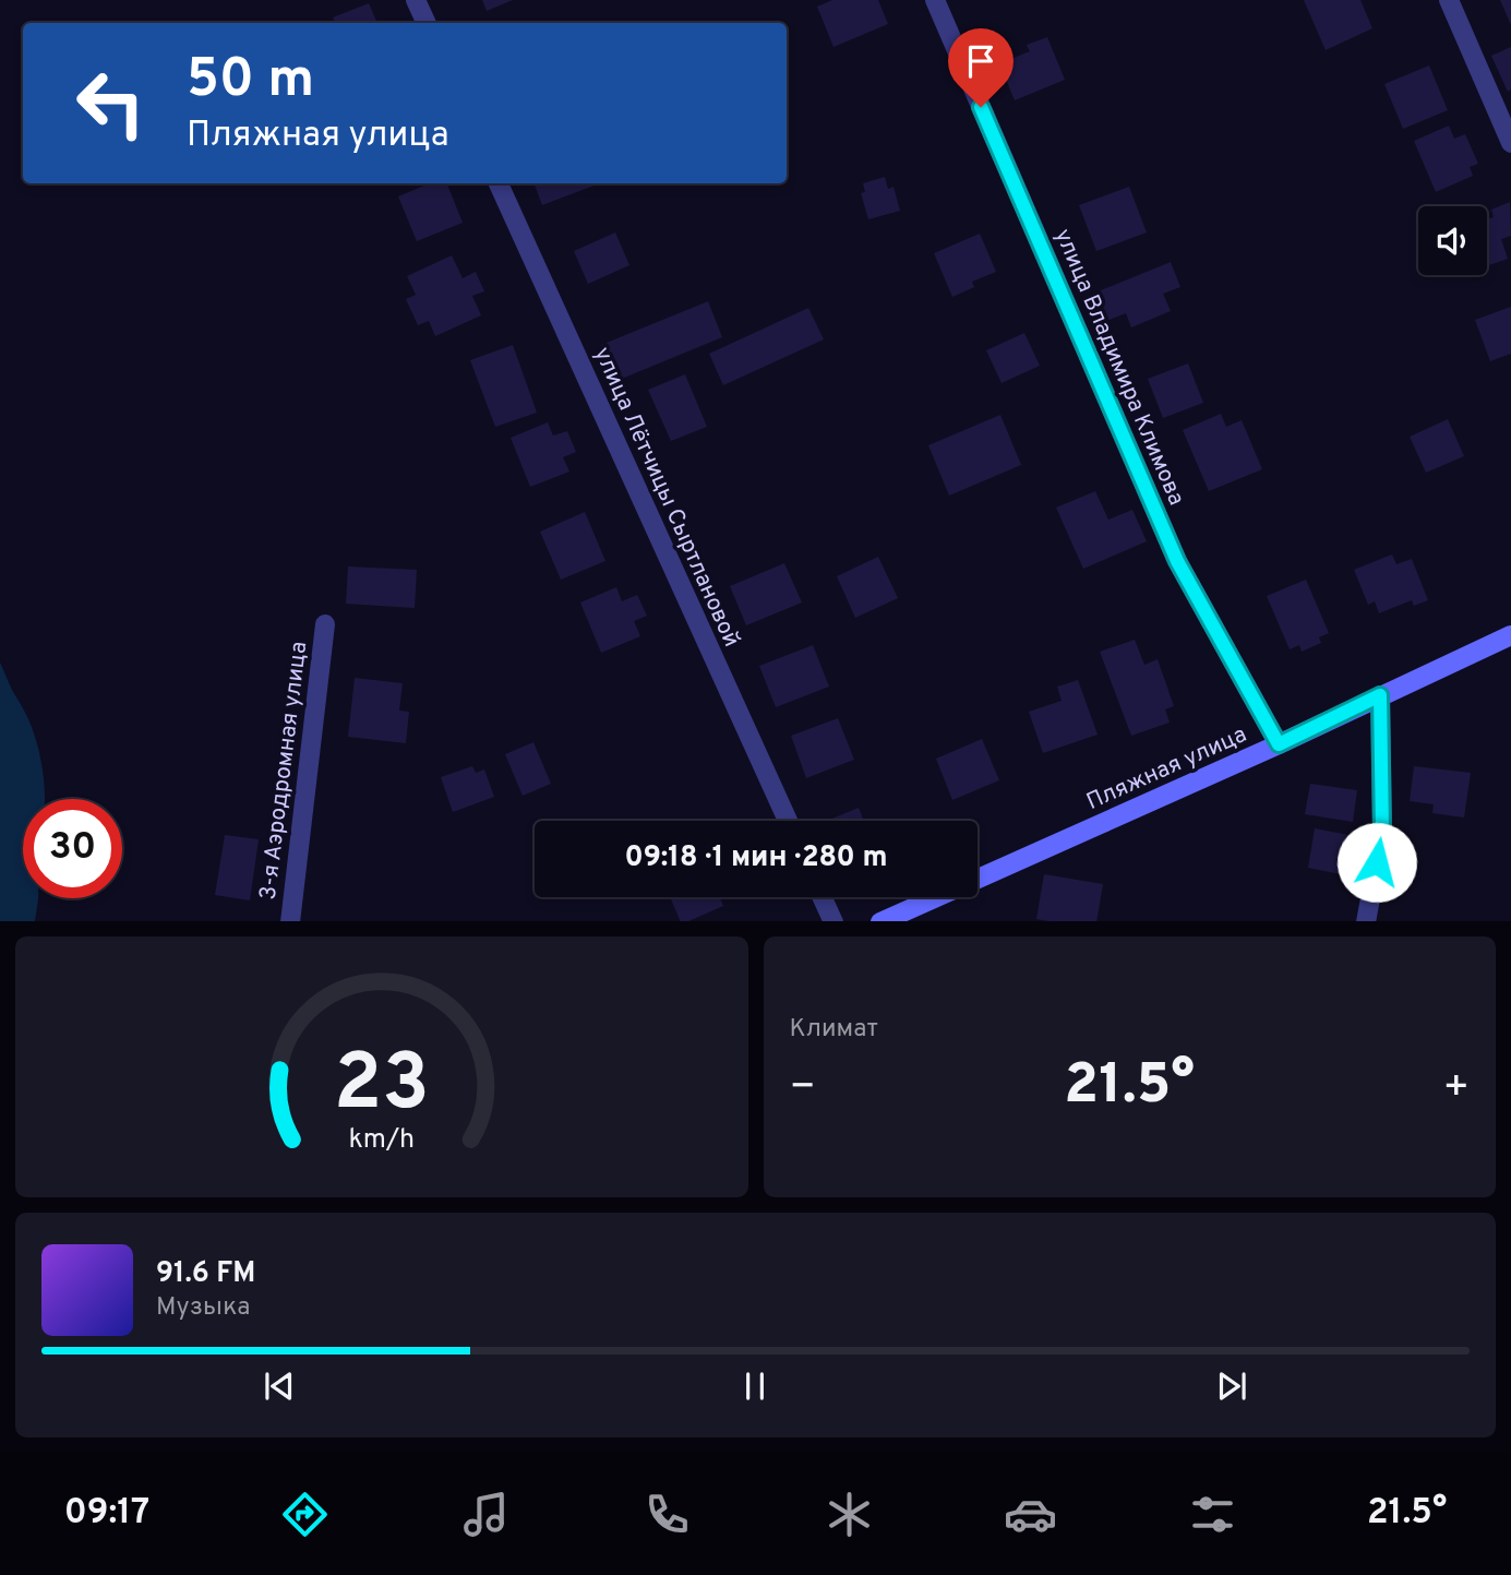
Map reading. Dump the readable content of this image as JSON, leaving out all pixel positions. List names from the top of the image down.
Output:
{
  "streets": {
    "street": [
      "улица Владимира Климова",
      "улица Лётчицы Сыртлановой",
      "Пляжная улица",
      "3-я Аэродромная улица"
    ]
  },
  "crossings": [
    ["улица Владимира Климова", "Пляжная улица"]
  ],
  "page": {
    "turn": ["50 m", "Пляжная улица"],
    "limit": "30",
    "trip": "09:18 · 1 мин · 280 m",
    "tile": "Климат",
    "heat": ["−", "21.5°", "+"],
    "song": ["91.6 FM", "Музыка"],
    "tabs": ["09:17", "21.5°"],
    "gauge": ["23", "km/h"]
  }
}
